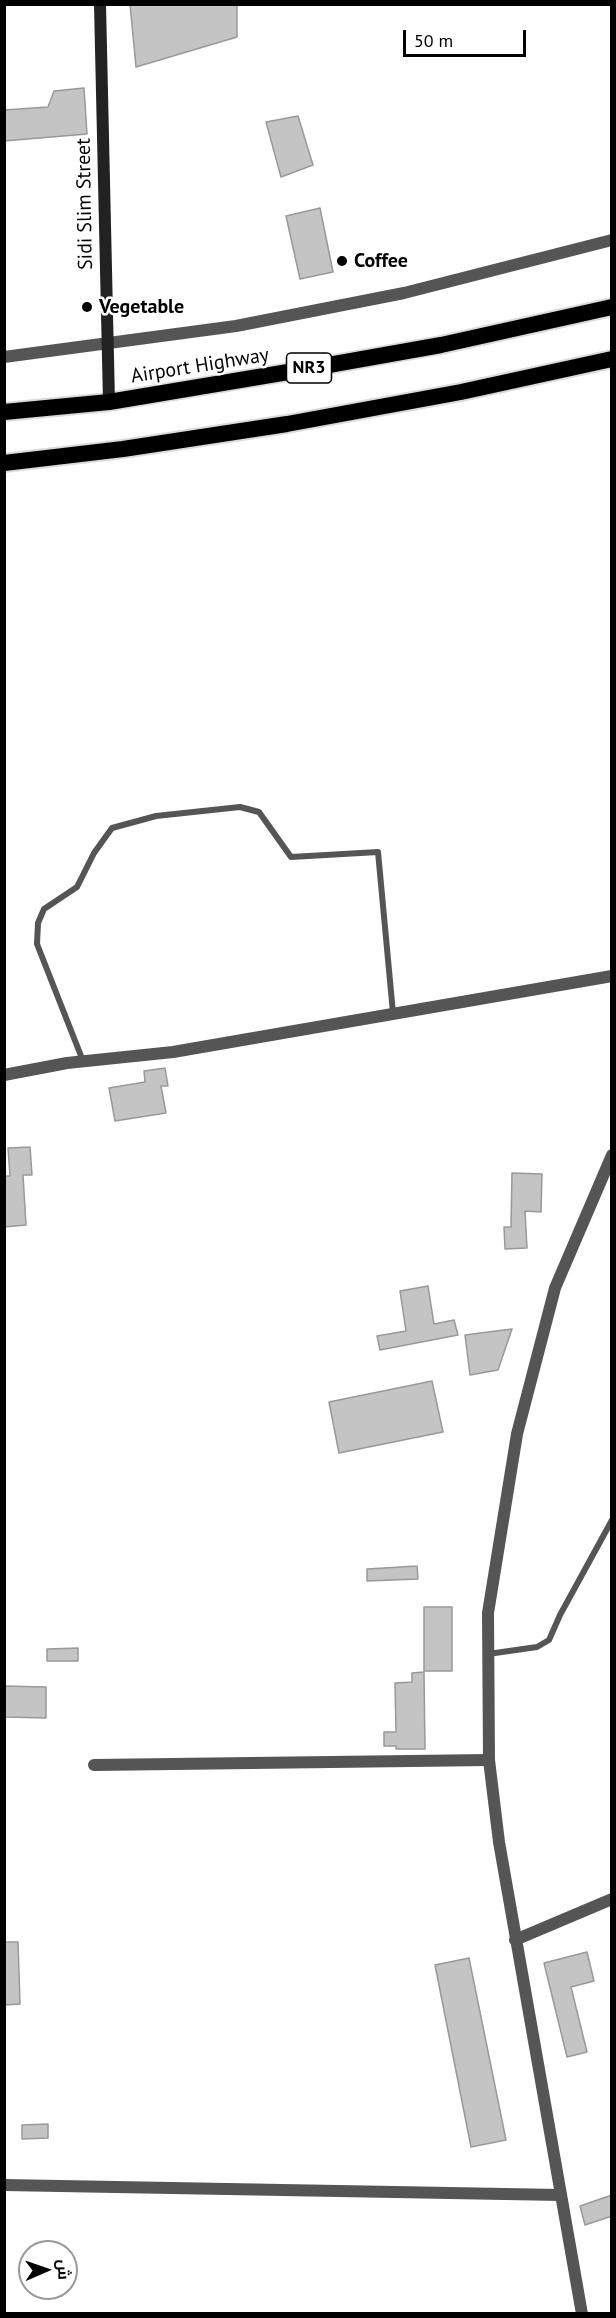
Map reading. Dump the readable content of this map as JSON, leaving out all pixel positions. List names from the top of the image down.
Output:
{
  "streets": {
    "highway": ["Airport Highway", "NR3"],
    "main road": ["Sidi Slim Street"]
  },
  "crossings": [
    ["Sidi Slim Street", "Airport Highway"]
  ],
  "places": ["Coffee", "Vegetable"],
  "scale_bar": "50 m",
  "north": "right"
}
